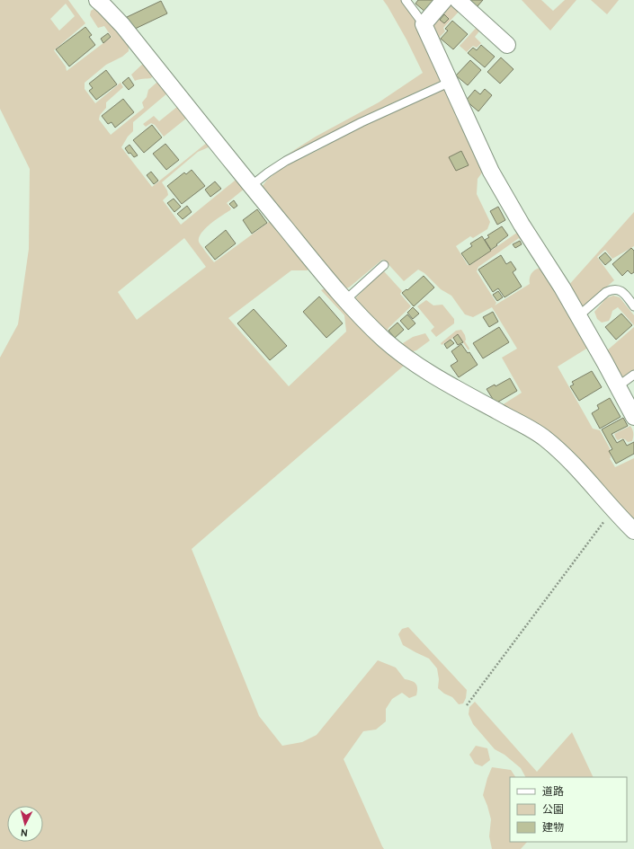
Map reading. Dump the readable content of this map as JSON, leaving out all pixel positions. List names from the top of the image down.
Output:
{
  "legend": ["道路", "公園", "建物"],
  "north": "bottom"
}
